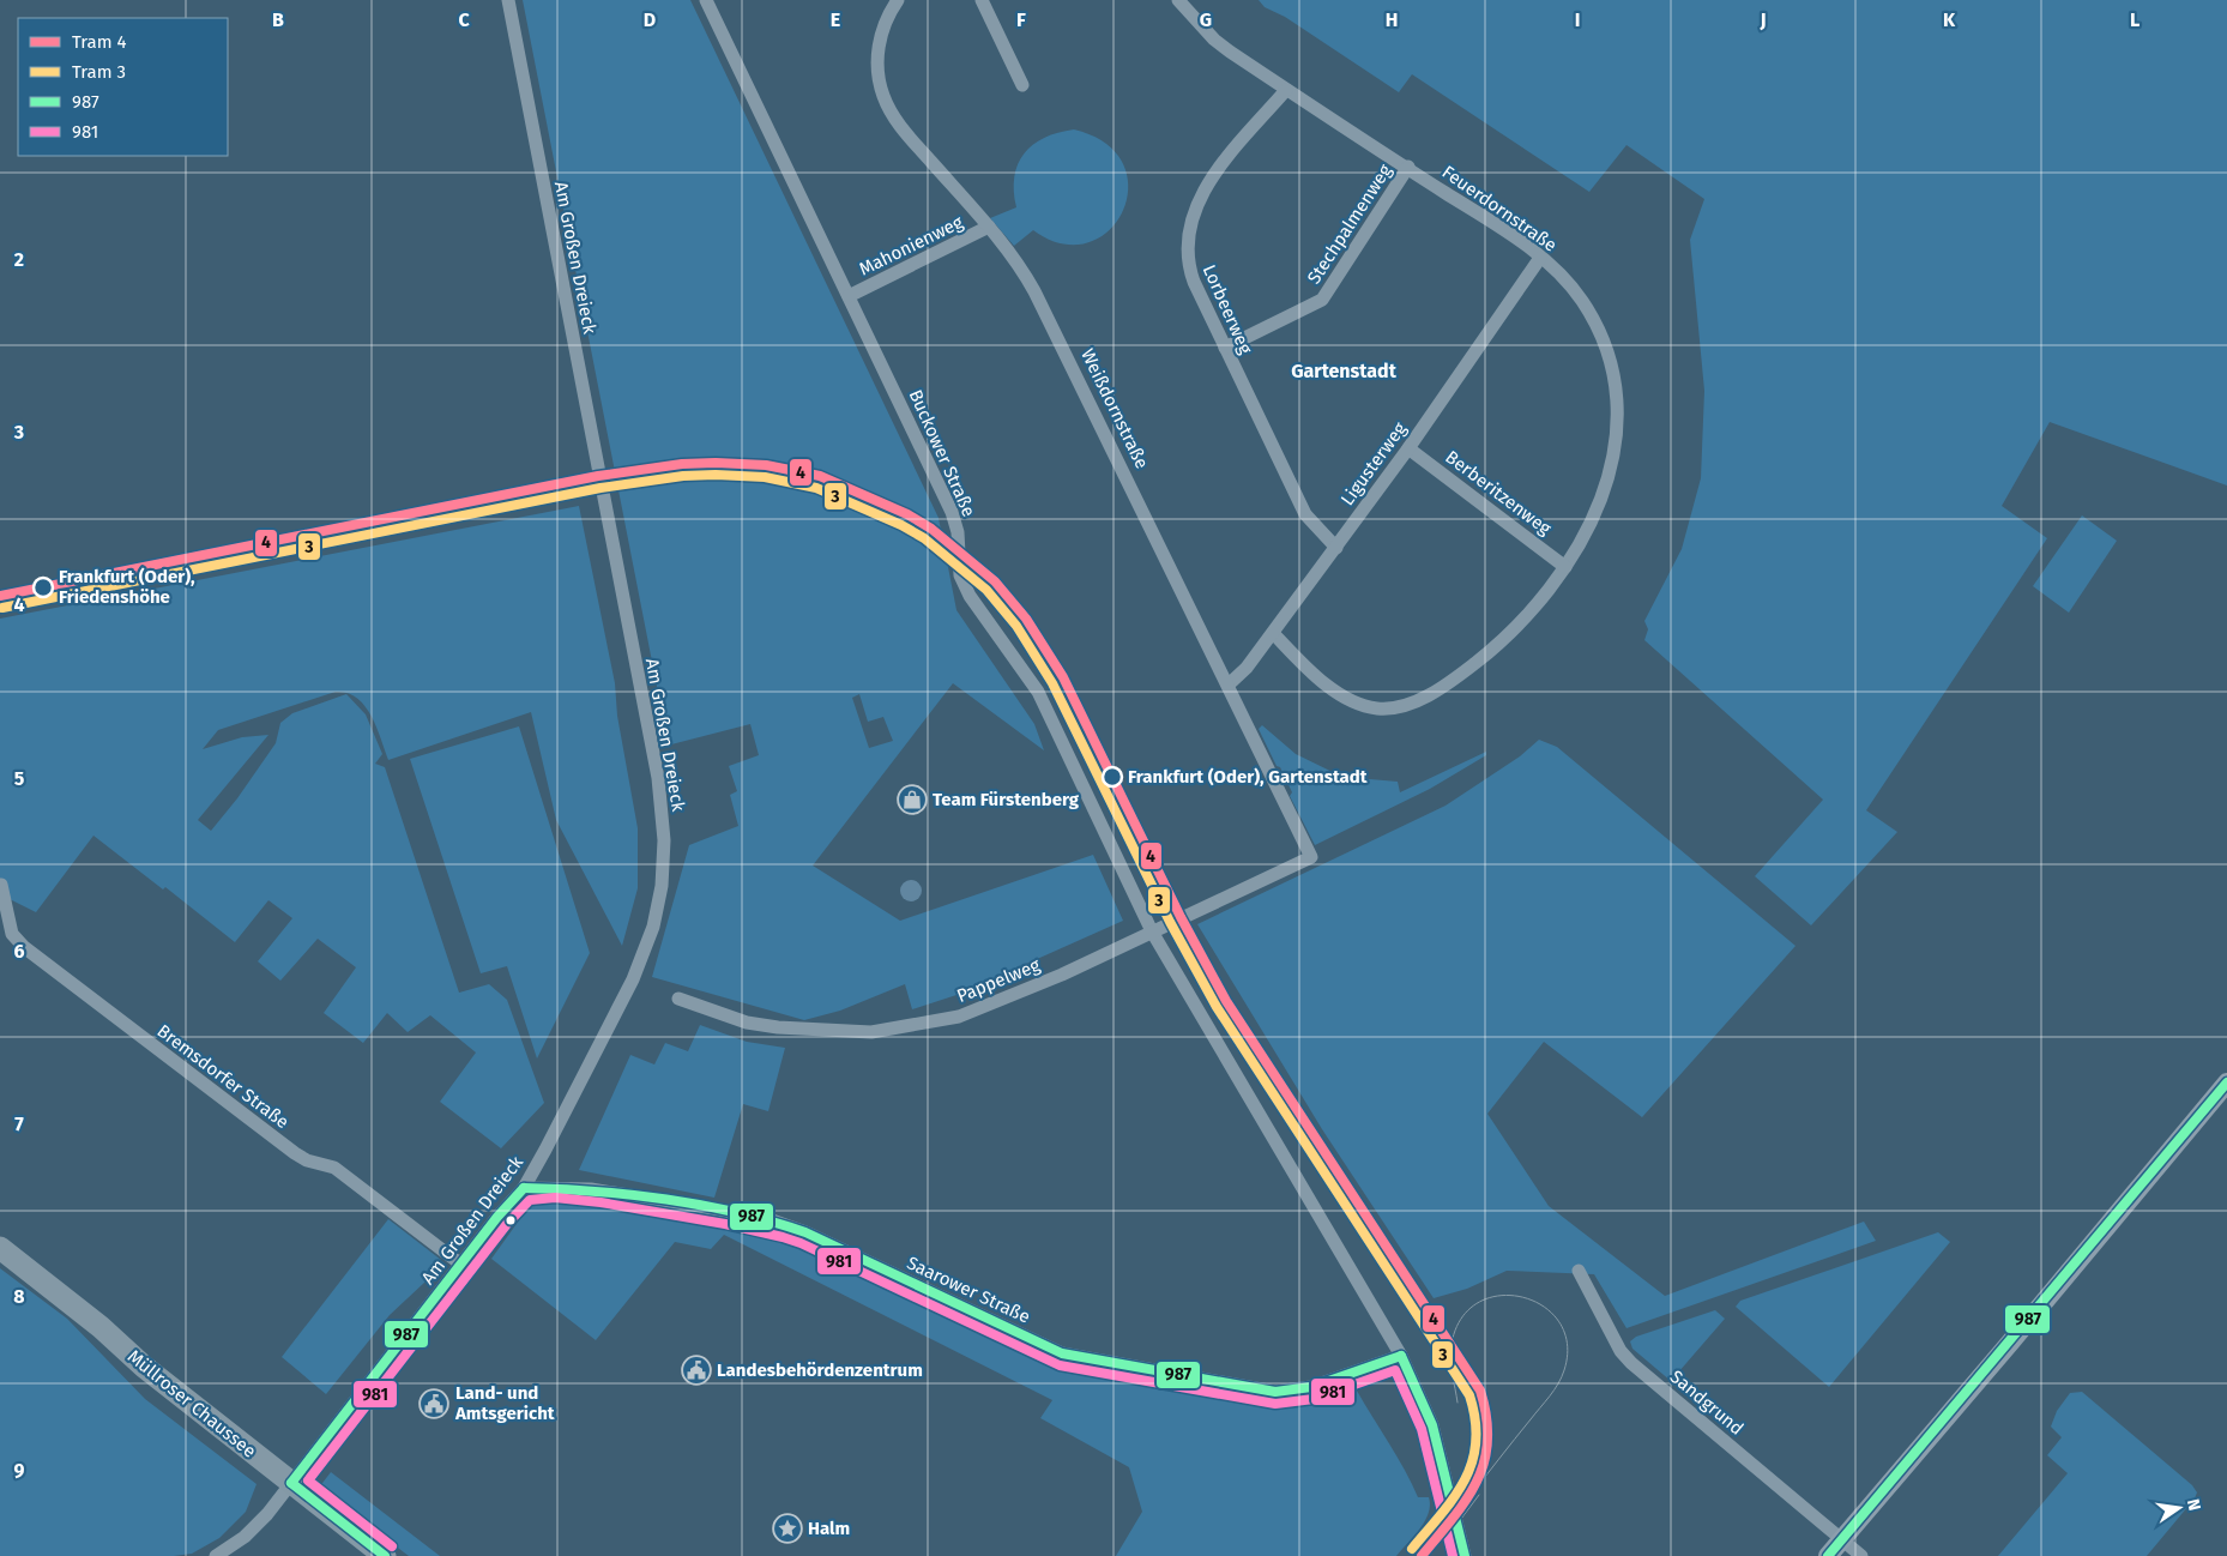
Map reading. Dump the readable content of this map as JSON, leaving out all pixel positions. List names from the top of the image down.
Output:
{
  "streets": {
    "main road": ["Müllroser Chaussee"],
    "street": [
      "Feuerdornstraße",
      "Stechpalmenweg",
      "Mahonienweg",
      "Am Großen Dreieck",
      "Lorbeerweg",
      "Weißdornstraße",
      "Buckower Straße",
      "Ligusterweg",
      "Berberitzenweg",
      "Pappelweg",
      "Bremsdorfer Straße",
      "Saarower Straße",
      "Sandgrund"
    ]
  },
  "crossings": [
    ["Feuerdornstraße", "Stechpalmenweg"],
    ["Feuerdornstraße", "Lorbeerweg"],
    ["Feuerdornstraße", "Ligusterweg"],
    ["Feuerdornstraße", "Berberitzenweg"],
    ["Stechpalmenweg", "Lorbeerweg"],
    ["Mahonienweg", "Weißdornstraße"],
    ["Mahonienweg", "Buckower Straße"],
    ["Am Großen Dreieck", "Bremsdorfer Straße"],
    ["Am Großen Dreieck", "Saarower Straße"],
    ["Am Großen Dreieck", "Müllroser Chaussee"],
    ["Lorbeerweg", "Ligusterweg"],
    ["Weißdornstraße", "Ligusterweg"],
    ["Weißdornstraße", "Pappelweg"],
    ["Buckower Straße", "Pappelweg"],
    ["Buckower Straße", "Saarower Straße"],
    ["Ligusterweg", "Berberitzenweg"]
  ],
  "districts": ["Gartenstadt"],
  "places": {
    "other": ["Frankfurt (Oder), Friedenshöhe", "Frankfurt (Oder), Gartenstadt"],
    "shop": ["Team Fürstenberg"],
    "public building": ["Landesbehördenzentrum", "Land- und Amtsgericht"],
    "place": ["Halm"]
  },
  "lines": [
    "tram line 4",
    "tram line 3",
    "transit line 987",
    "transit line 981"
  ],
  "legend": [
    "Tram 4",
    "Tram 3",
    "987",
    "981"
  ],
  "north": "right",
  "grid": {
    "columns": [
      "B",
      "C",
      "D",
      "E",
      "F",
      "G",
      "H",
      "I",
      "J",
      "K",
      "L"
    ],
    "rows": [
      "2",
      "3",
      "4",
      "5",
      "6",
      "7",
      "8",
      "9"
    ]
  }
}
